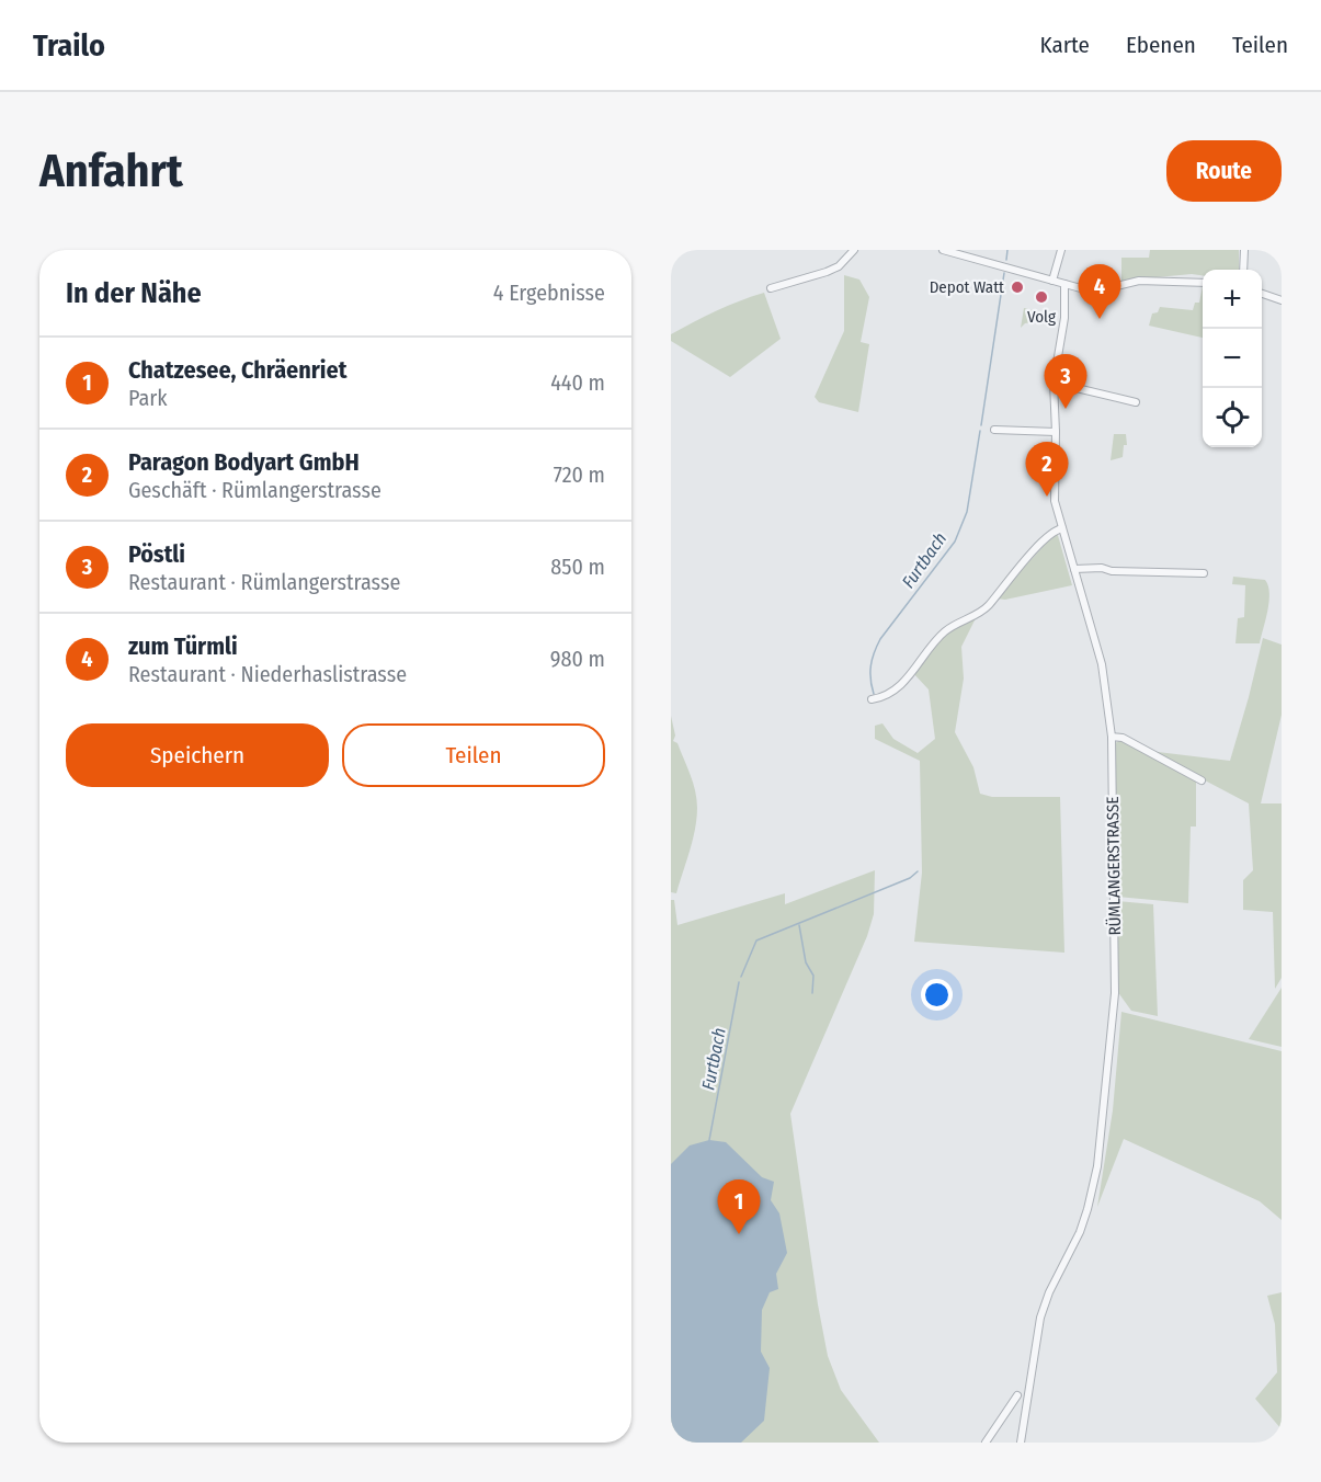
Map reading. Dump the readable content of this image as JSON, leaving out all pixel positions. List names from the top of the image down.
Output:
{
  "streets": {
    "street": ["RÜMLANGERSTRASSE"]
  },
  "water": ["Furtbach"],
  "places": ["Depot Watt", "Volg"],
  "page": {
    "header": "Trailo",
    "nav": ["Karte", "Ebenen", "Teilen"],
    "buttons": [
      "Route",
      ["Speichern", "Teilen"]
    ],
    "title": "Anfahrt",
    "heading": ["In der Nähe", "4 Ergebnisse"],
    "pins": [
      "4",
      "3",
      "2",
      "1"
    ],
    "map_buttons": ["+", "−"],
    "list": [
      {
        "mark": "1",
        "name": "Chatzesee, Chräenriet",
        "note": "Park",
        "value": "440 m"
      },
      {
        "mark": "2",
        "name": "Paragon Bodyart GmbH",
        "note": "Geschäft · Rümlangerstrasse",
        "value": "720 m"
      },
      {
        "mark": "3",
        "name": "Pöstli",
        "note": "Restaurant · Rümlangerstrasse",
        "value": "850 m"
      },
      {
        "mark": "4",
        "name": "zum Türmli",
        "note": "Restaurant · Niederhaslistrasse",
        "value": "980 m"
      }
    ]
  }
}
